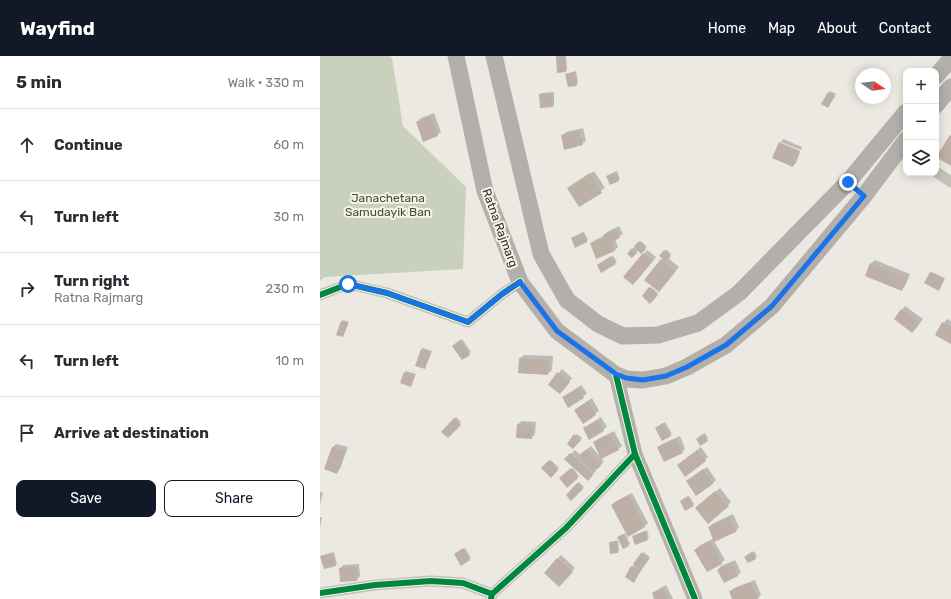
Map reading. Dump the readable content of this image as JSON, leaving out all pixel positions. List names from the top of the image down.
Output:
{
  "streets": {
    "main road": ["Ratna Rajmarg"]
  },
  "parks": ["Janachetana Samudayik Ban"],
  "north": "right",
  "page": {
    "header": "Wayfind",
    "nav": [
      "Home",
      "Map",
      "About",
      "Contact"
    ],
    "heading": ["5 min", "Walk · 330 m"],
    "map_buttons": ["+", "−"],
    "list": [
      ["Continue", "60 m"],
      ["Turn left", "30 m"],
      ["Turn right", "Ratna Rajmarg", "230 m"],
      ["Turn left", "10 m"],
      "Arrive at destination"
    ],
    "buttons": ["Save", "Share"]
  }
}
